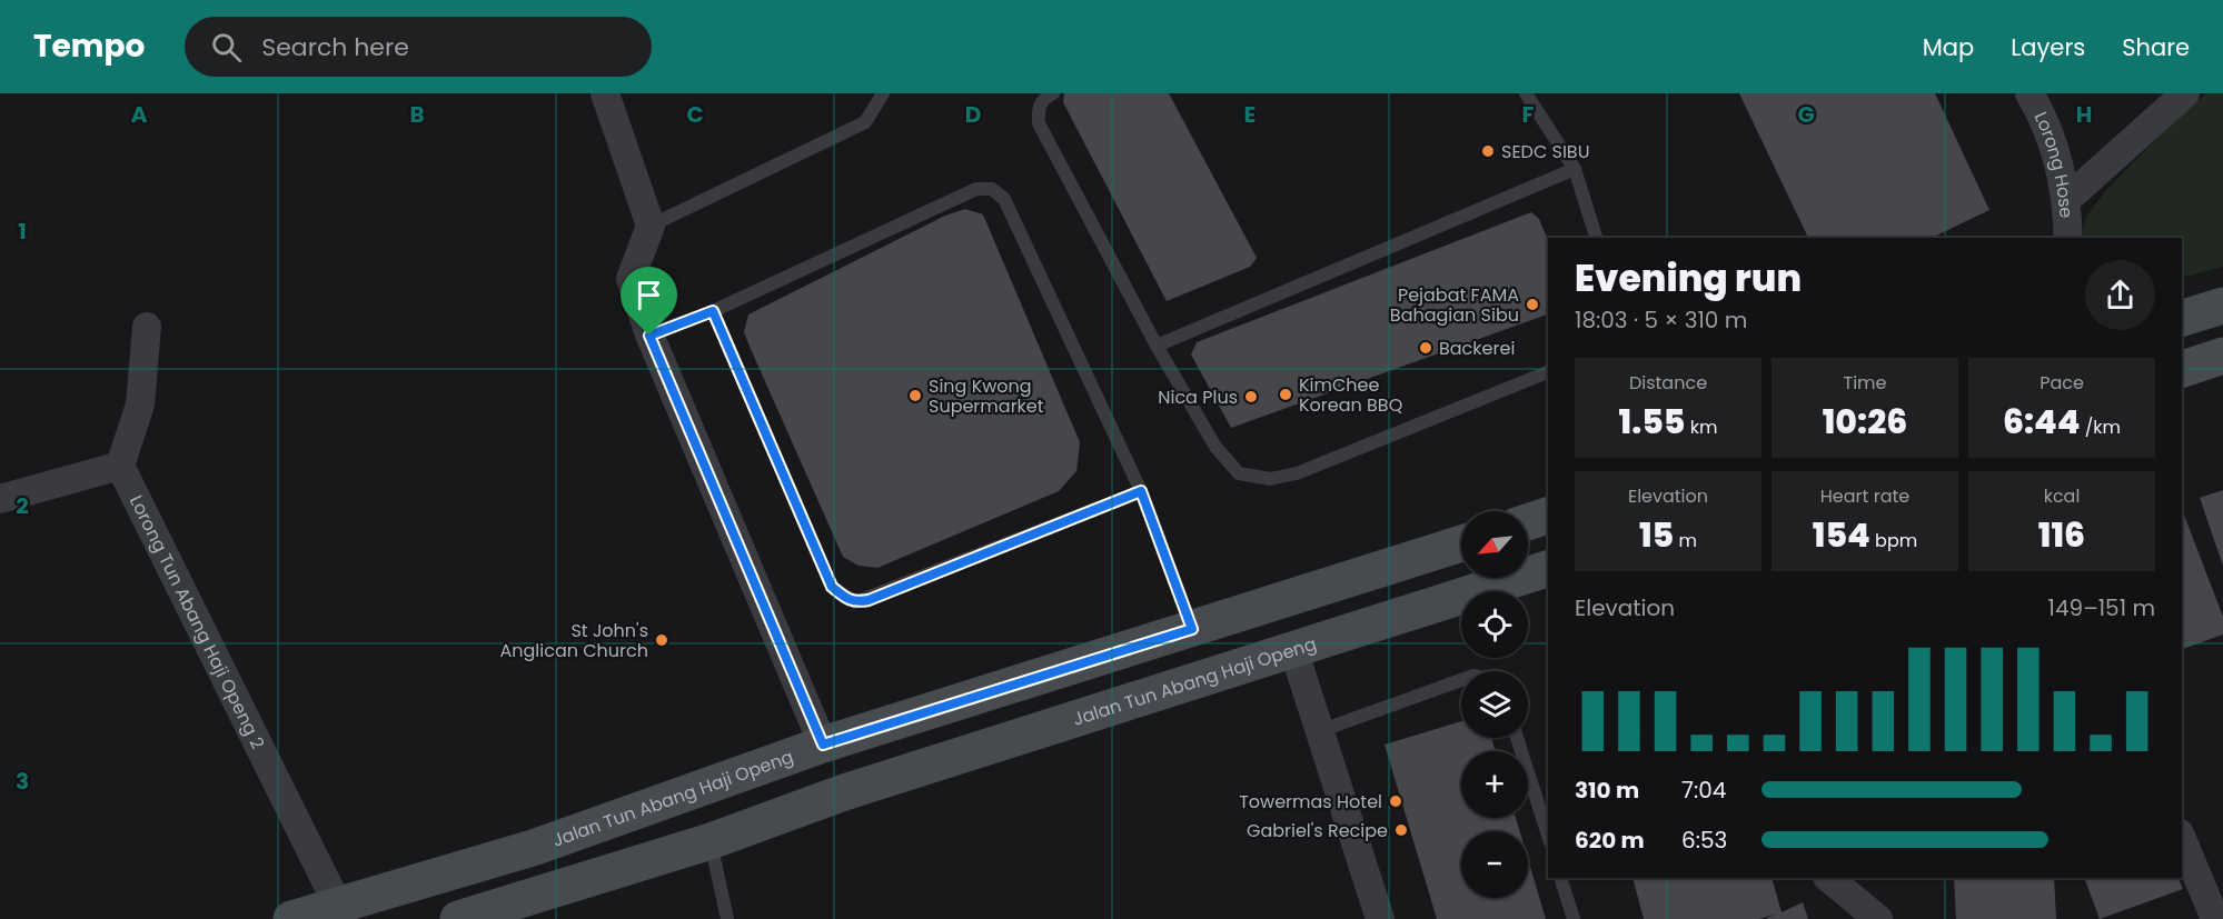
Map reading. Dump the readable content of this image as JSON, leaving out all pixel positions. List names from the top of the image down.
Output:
{
  "streets": {
    "main road": ["Jalan Tun Abang Haji Openg"],
    "street": ["Lorong Hose", "Lorong Tun Abang Haji Openg 2"]
  },
  "crossings": [
    ["Lorong Tun Abang Haji Openg 2", "Jalan Tun Abang Haji Openg"]
  ],
  "places": [
    "SEDC SIBU",
    "Pejabat FAMA Bahagian Sibu",
    "Backerei",
    "KimChee Korean BBQ",
    "Sing Kwong Supermarket",
    "Nica Plus",
    "St John's Anglican Church",
    "Towermas Hotel",
    "Gabriel's Recipe"
  ],
  "north": "bottom left",
  "page": {
    "header": "Tempo",
    "search": "Search here",
    "nav": ["Map", "Layers", "Share"],
    "heading": ["Evening run", "18:03 · 5 × 310 m"],
    "stats": [
      ["Distance", "1.55 km"],
      ["Time", "10:26"],
      ["Pace", "6:44 /km"],
      ["Elevation", "15 m"],
      ["Heart rate", "154 bpm"],
      ["kcal", "116"]
    ],
    "map_buttons": ["+", "−"],
    "chart": ["Elevation", "149–151 m"],
    "list": [
      {
        "name": "310 m",
        "note": "7:04"
      },
      {
        "name": "620 m",
        "note": "6:53"
      }
    ]
  },
  "grid": {
    "columns": [
      "A",
      "B",
      "C",
      "D",
      "E",
      "F",
      "G",
      "H"
    ],
    "rows": ["1", "2", "3"]
  }
}
